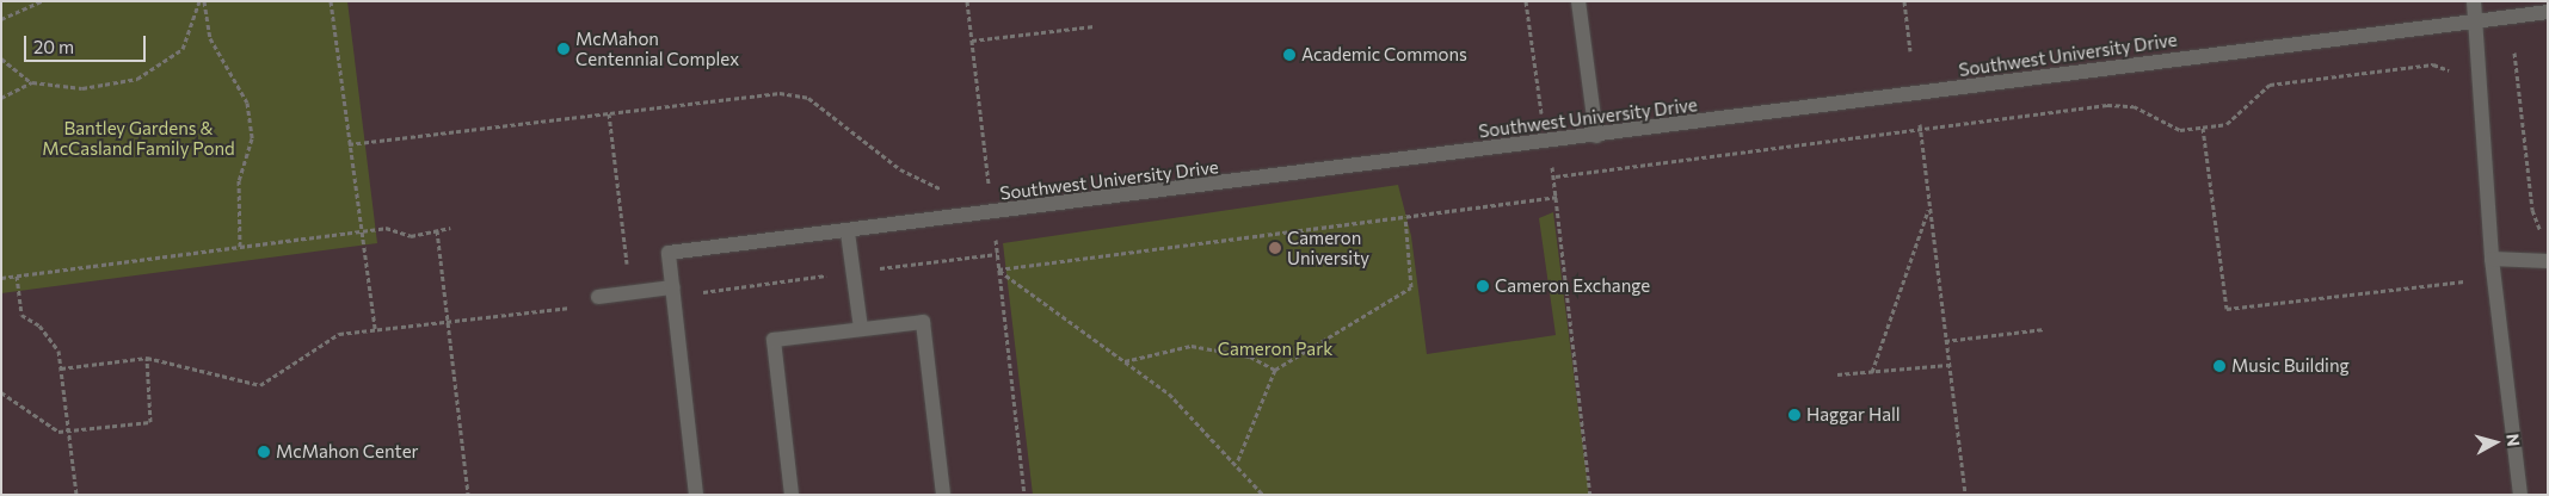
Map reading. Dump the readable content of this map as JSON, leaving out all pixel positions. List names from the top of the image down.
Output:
{
  "streets": {
    "street": ["Southwest University Drive"]
  },
  "parks": ["Bantley Gardens & McCasland Family Pond", "Cameron Park"],
  "places": [
    "McMahon Centennial Complex",
    "Academic Commons",
    "Cameron University",
    "Cameron Exchange",
    "Music Building",
    "Haggar Hall",
    "McMahon Center"
  ],
  "scale_bar": "20 m",
  "north": "right"
}
